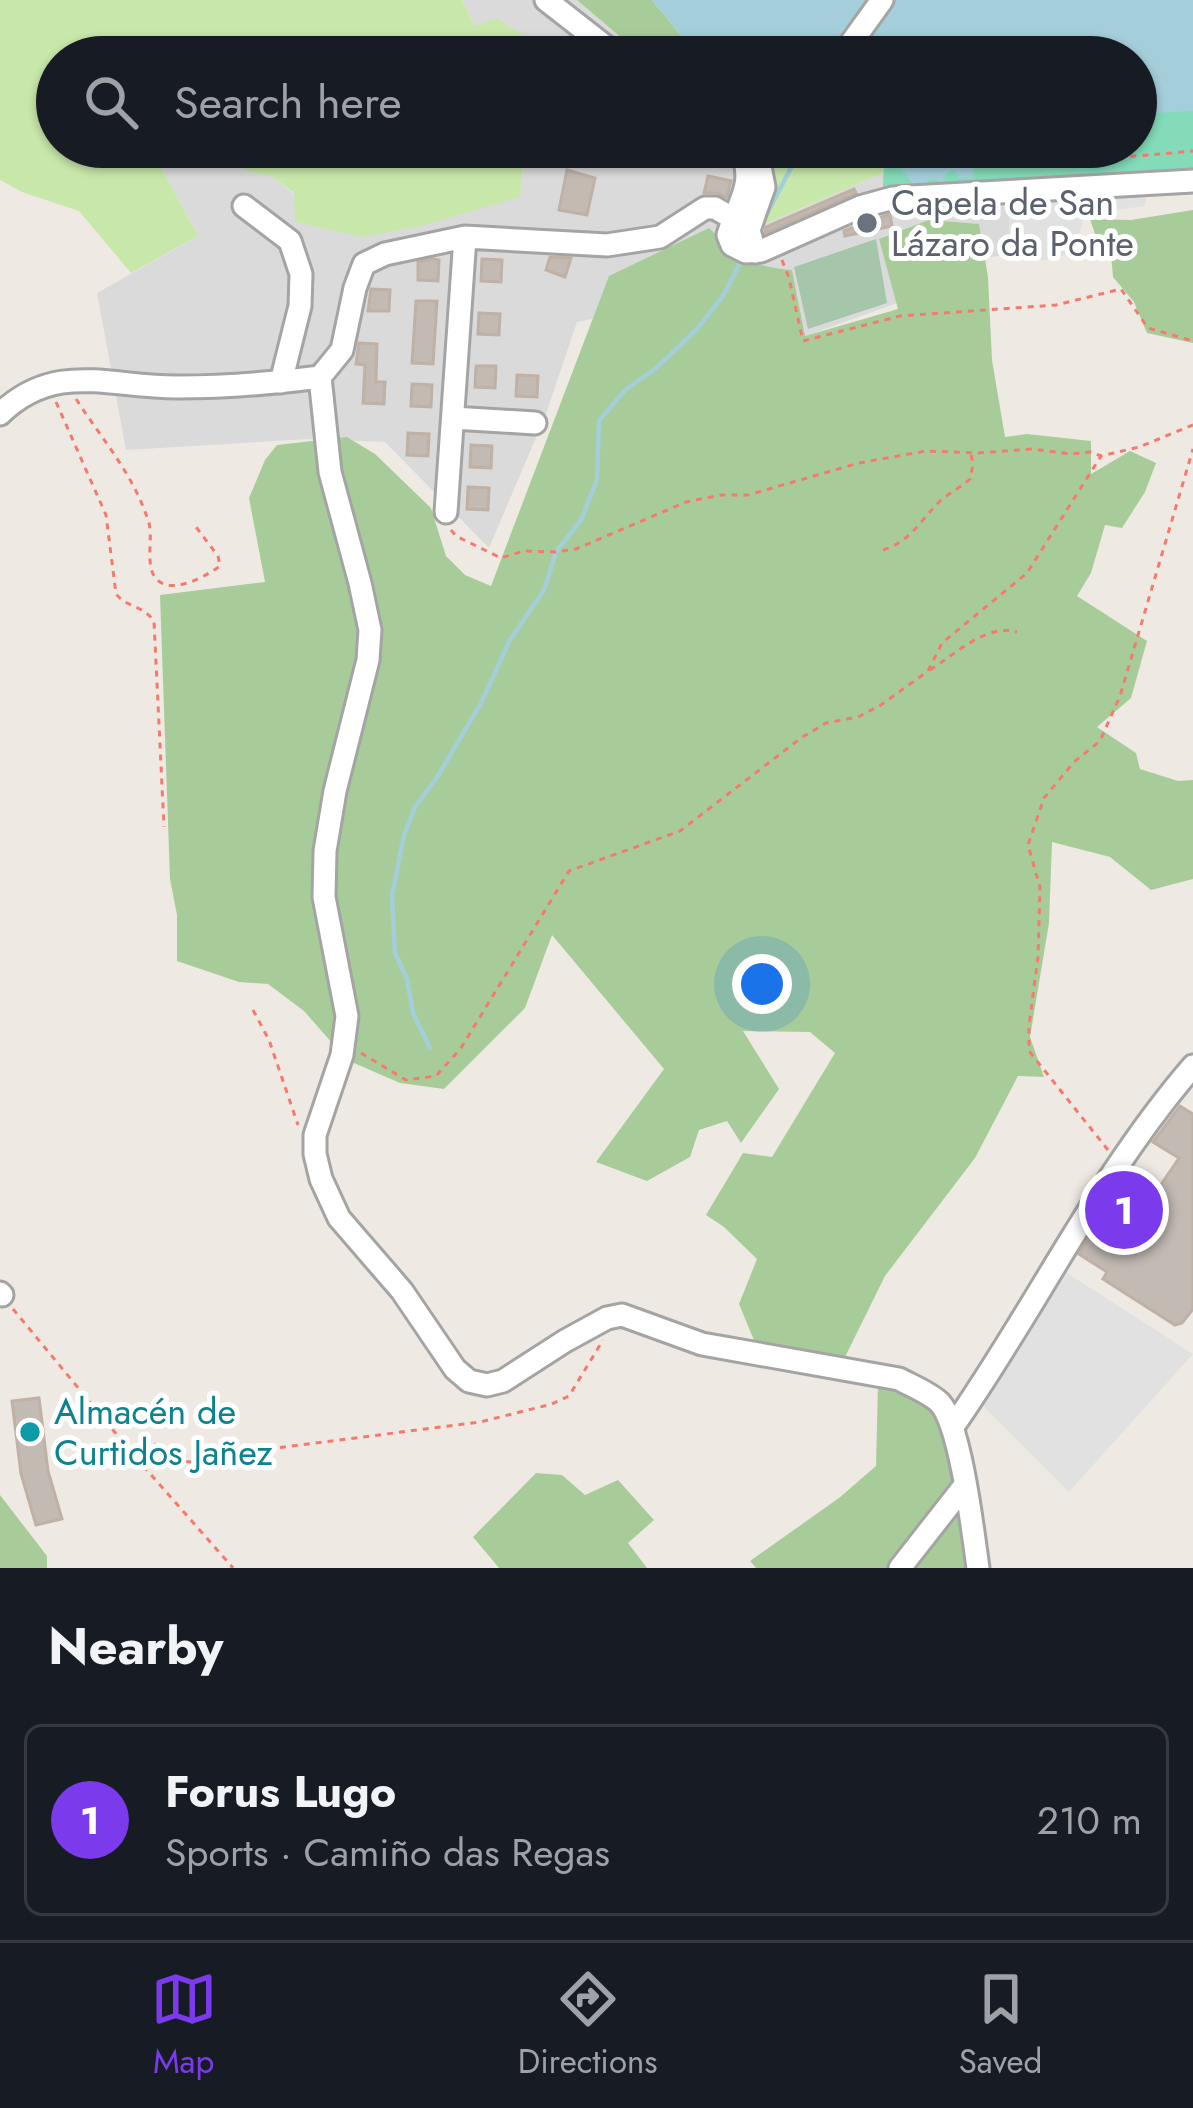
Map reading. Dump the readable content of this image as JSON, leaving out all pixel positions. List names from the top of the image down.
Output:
{
  "places": ["Capela de San Lázaro da Ponte", "Almacén de Curtidos Jañez"],
  "page": {
    "search": "Search here",
    "pins": "1",
    "heading": "Nearby",
    "list": [
      {
        "mark": "1",
        "name": "Forus Lugo",
        "note": "Sports · Camiño das Regas",
        "value": "210 m"
      }
    ],
    "nav": ["Map", "Directions", "Saved"]
  }
}
